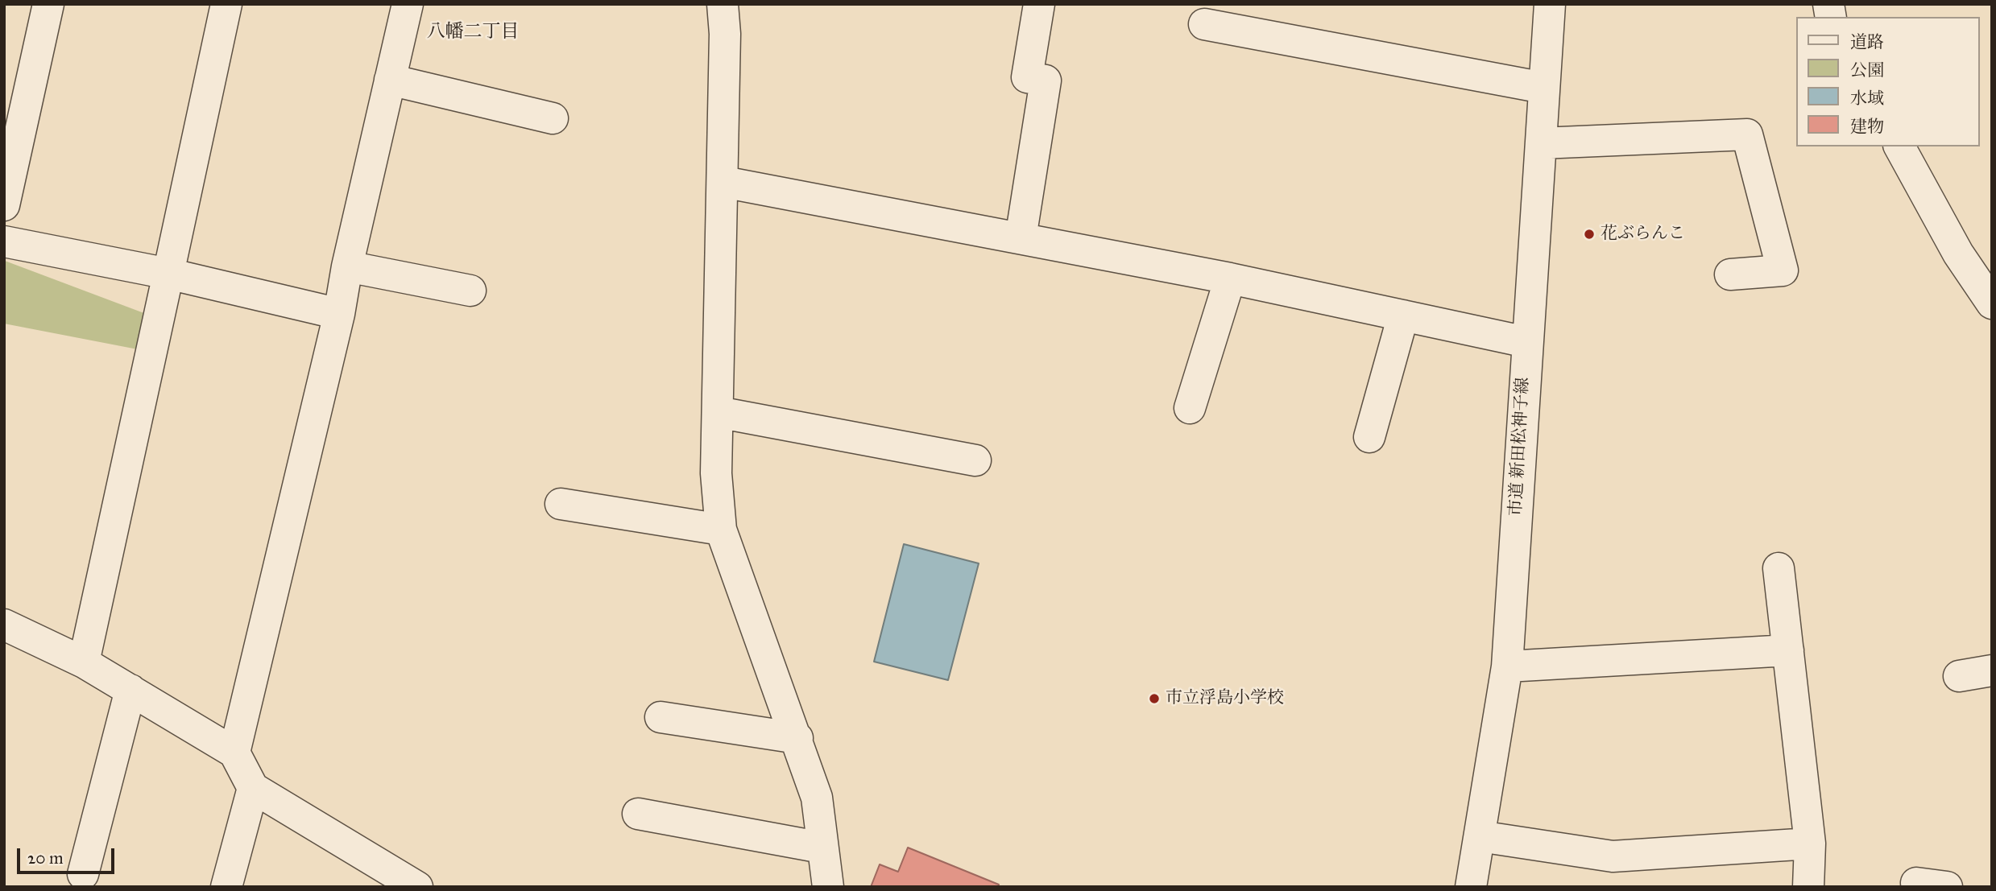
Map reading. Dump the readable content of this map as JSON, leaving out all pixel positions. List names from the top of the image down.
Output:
{
  "streets": {
    "street": ["市道 新田松神子線"]
  },
  "districts": ["八幡二丁目"],
  "places": ["花ぶらんこ", "市立浮島小学校"],
  "legend": [
    "道路",
    "公園",
    "水域",
    "建物"
  ],
  "scale_bar": "20 m"
}
